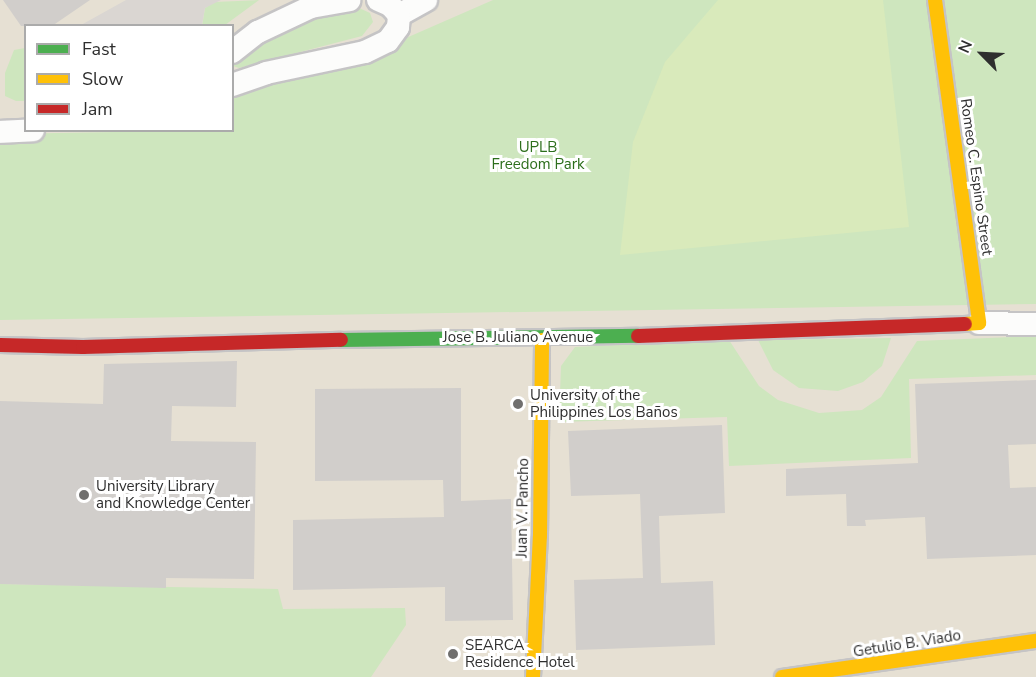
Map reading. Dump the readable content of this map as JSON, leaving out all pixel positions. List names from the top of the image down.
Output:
{
  "streets": {
    "street": [
      "Romeo C. Espino Street",
      "Jose B. Juliano Avenue",
      "Juan V. Pancho",
      "Getulio B. Viado"
    ]
  },
  "crossings": [
    ["Romeo C. Espino Street", "Jose B. Juliano Avenue"],
    ["Jose B. Juliano Avenue", "Juan V. Pancho"]
  ],
  "parks": ["UPLB Freedom Park"],
  "places": ["University of the Philippines Los Baños", "University Library and Knowledge Center", "SEARCA Residence Hotel"],
  "legend": ["Fast", "Slow", "Jam"],
  "north": "top left"
}
